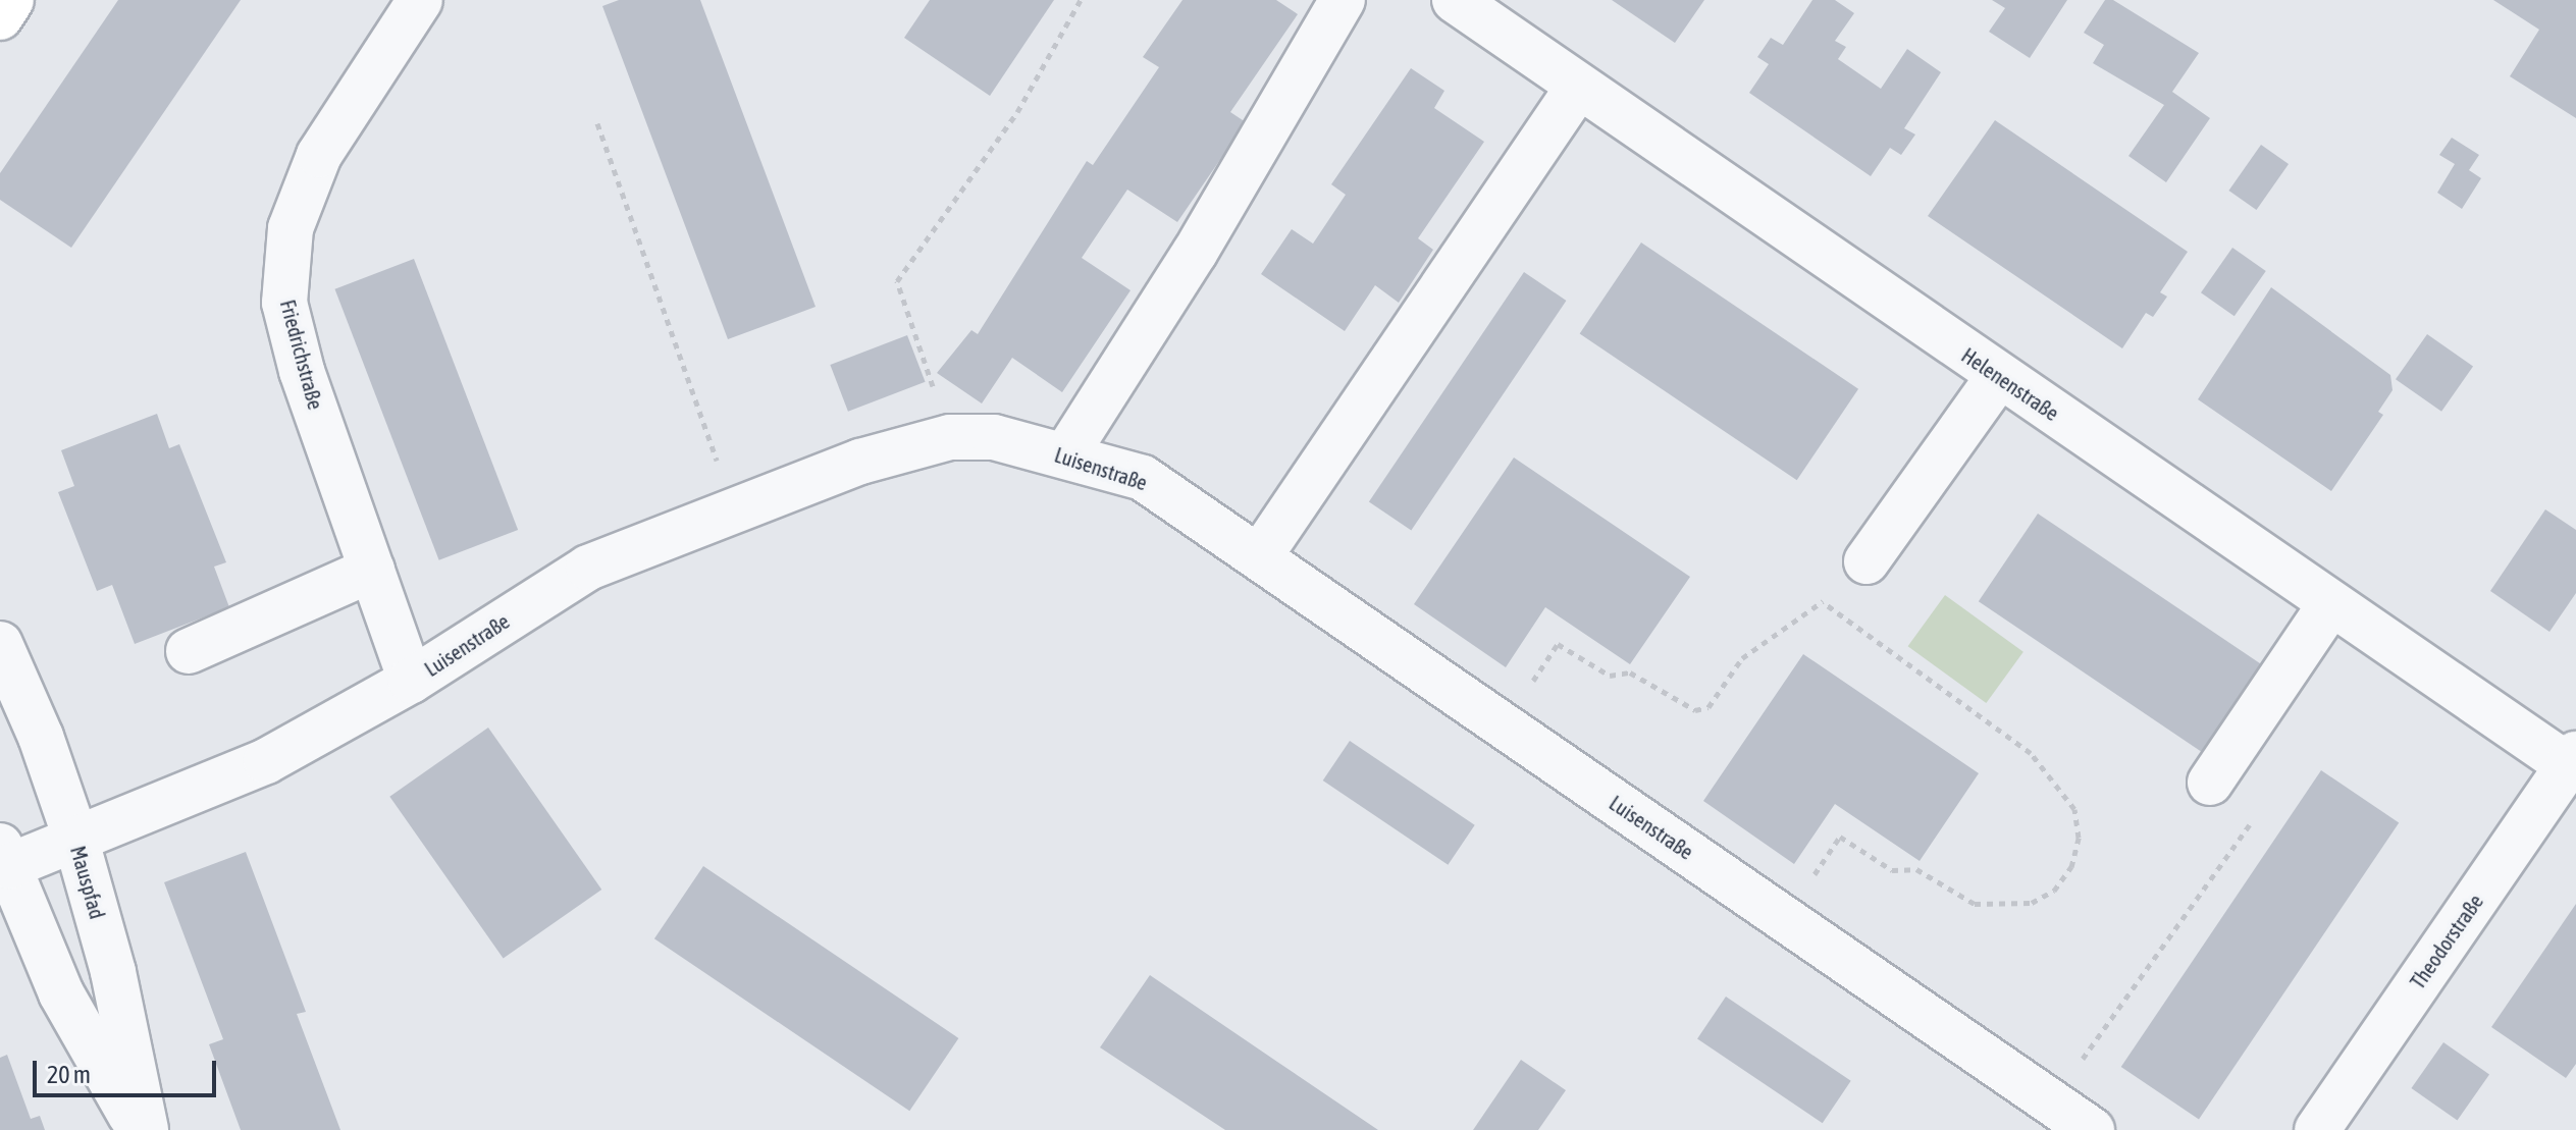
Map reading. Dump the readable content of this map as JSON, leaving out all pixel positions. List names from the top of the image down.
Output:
{
  "streets": {
    "street": [
      "Friedrichstraße",
      "Helenenstraße",
      "Luisenstraße",
      "Mauspfad",
      "Theodorstraße"
    ]
  },
  "crossings": [
    ["Friedrichstraße", "Luisenstraße"],
    ["Helenenstraße", "Theodorstraße"],
    ["Luisenstraße", "Mauspfad"]
  ],
  "scale_bar": "20 m"
}
